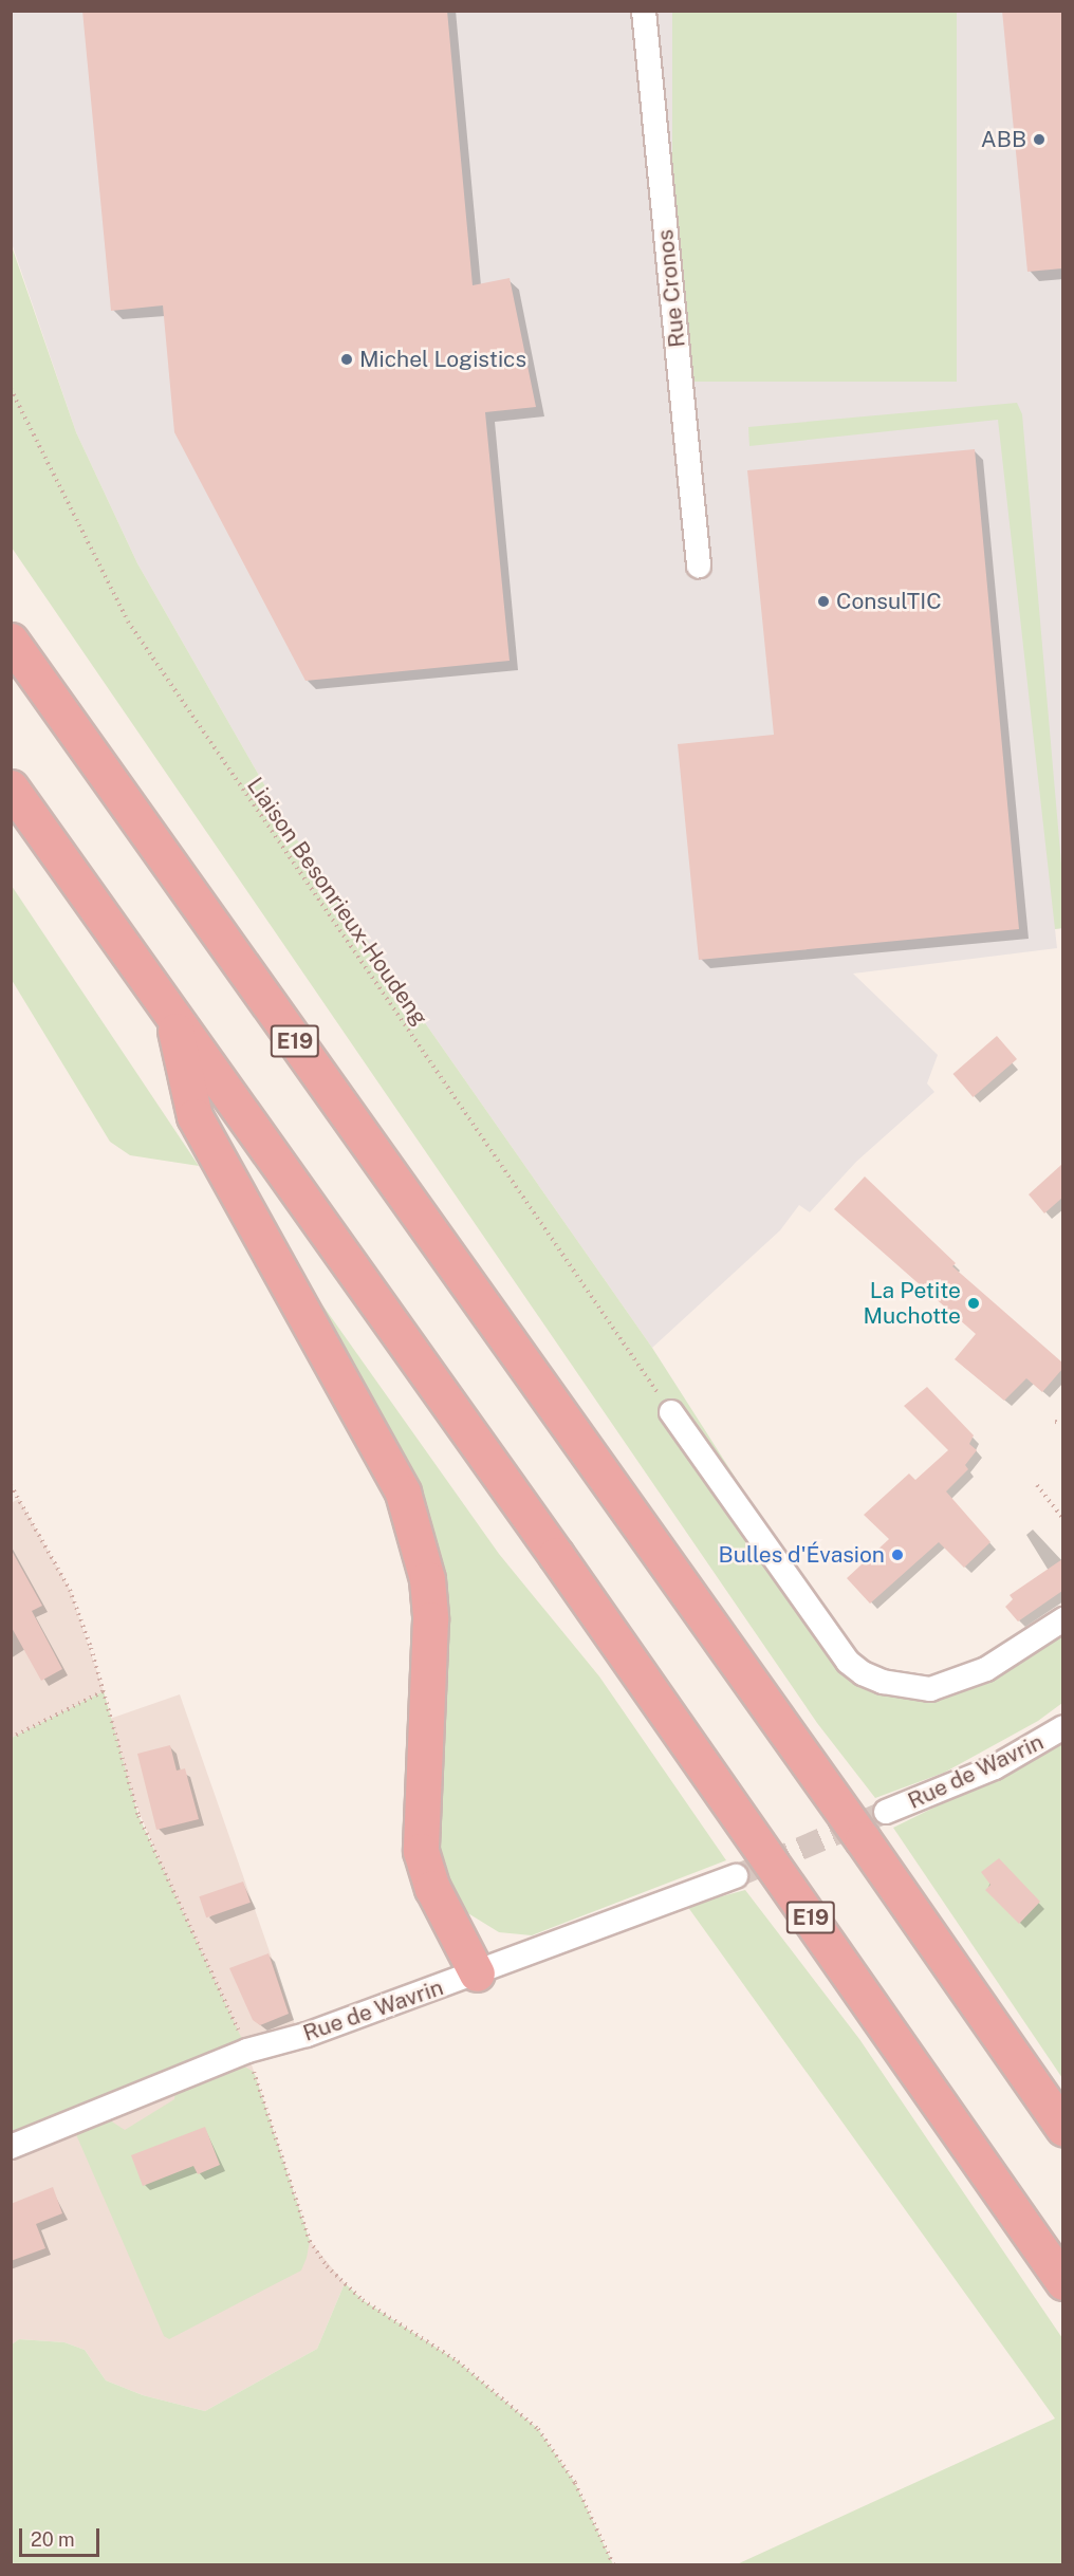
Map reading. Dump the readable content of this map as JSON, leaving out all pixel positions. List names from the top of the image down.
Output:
{
  "streets": {
    "highway": ["E19"],
    "street": ["Rue Cronos", "Rue de Wavrin"],
    "path": ["Liaison Besonrieux-Houdeng"]
  },
  "places": [
    "ABB",
    "Michel Logistics",
    "ConsulTIC",
    "La Petite Muchotte",
    "Bulles d'Évasion"
  ],
  "scale_bar": "20 m"
}
